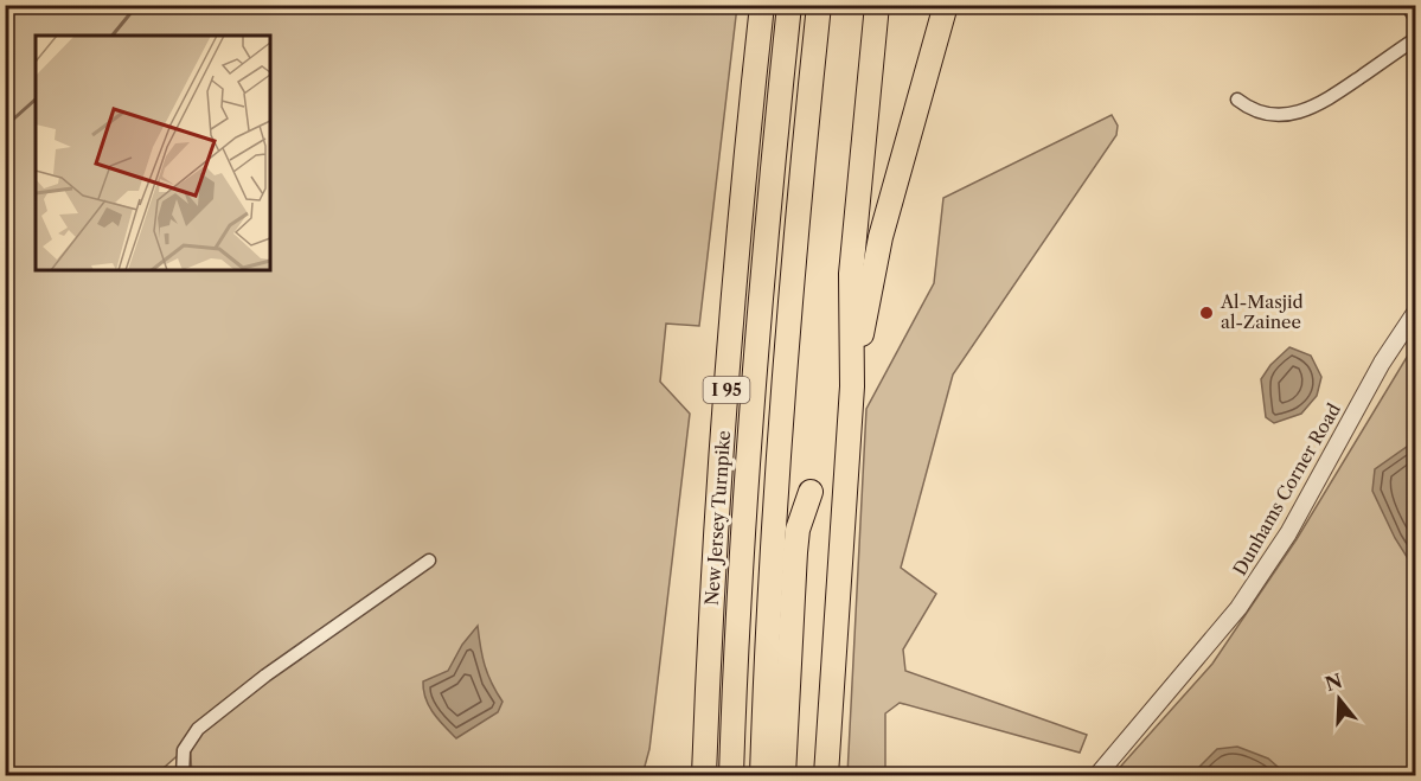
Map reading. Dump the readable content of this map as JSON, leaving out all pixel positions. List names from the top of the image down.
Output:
{
  "streets": {
    "highway": ["I 95", "New Jersey Turnpike"],
    "street": ["Dunhams Corner Road"]
  },
  "places": ["Al-Masjid al-Zainee"],
  "north": "top"
}
